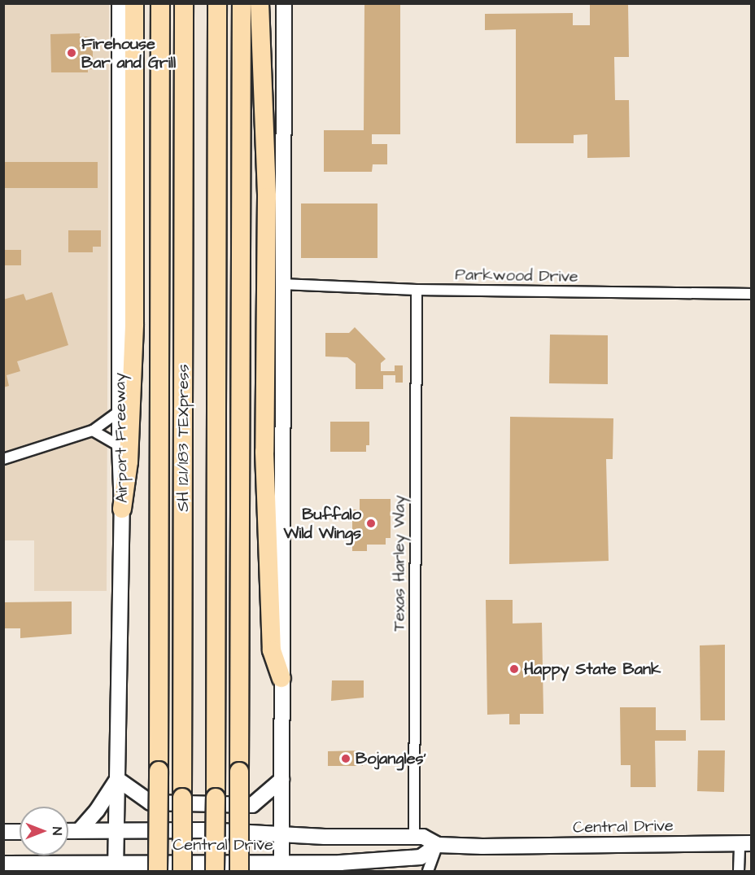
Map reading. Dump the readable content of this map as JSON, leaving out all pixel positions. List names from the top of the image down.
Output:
{
  "streets": {
    "highway": ["SH 121/183 TEXpress"],
    "main road": ["Airport Freeway", "Central Drive"],
    "street": ["Parkwood Drive", "Texas Harley Way"]
  },
  "crossings": [
    ["Parkwood Drive", "Texas Harley Way"],
    ["Airport Freeway", "Central Drive"],
    ["Texas Harley Way", "Central Drive"]
  ],
  "places": [
    "Firehouse Bar and Grill",
    "Buffalo Wild Wings",
    "Happy State Bank",
    "Bojangles'"
  ],
  "north": "right"
}
